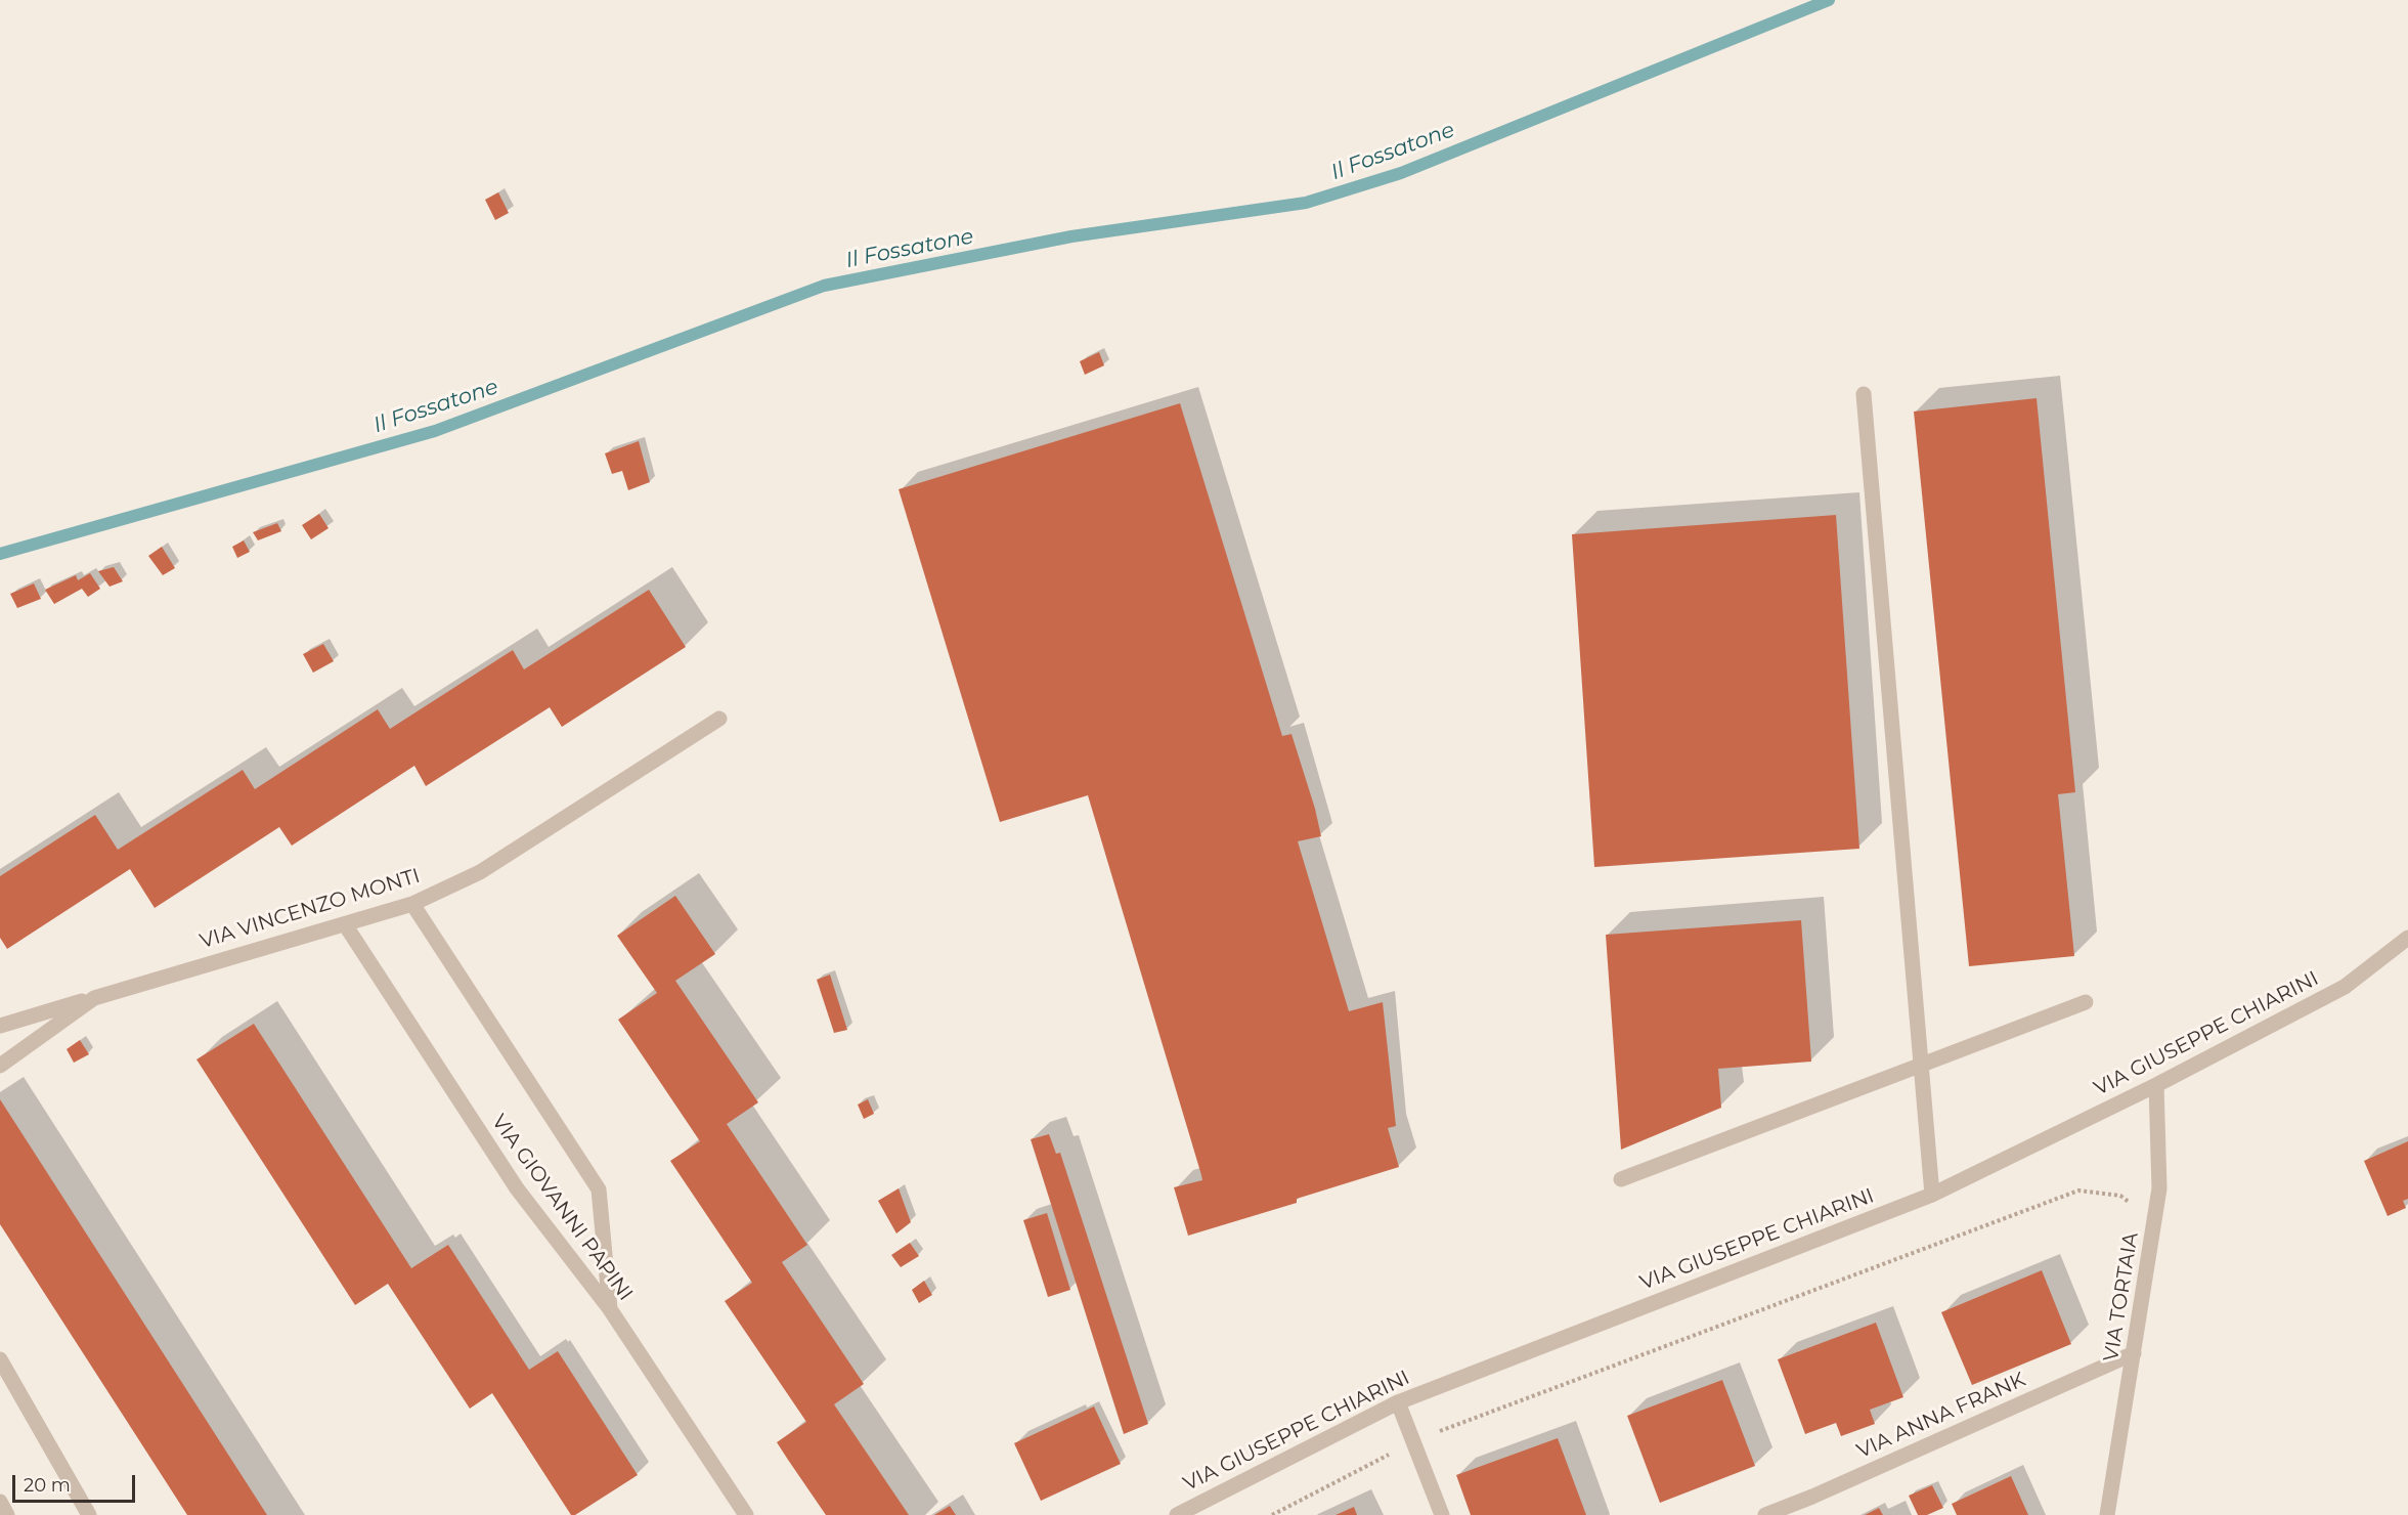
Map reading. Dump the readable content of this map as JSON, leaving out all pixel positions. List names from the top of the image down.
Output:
{
  "streets": {
    "street": [
      "VIA VINCENZO MONTI",
      "VIA GIUSEPPE CHIARINI",
      "VIA GIOVANNI PAPINI",
      "VIA TORTAIA",
      "VIA ANNA FRANK"
    ]
  },
  "crossings": [
    ["VIA VINCENZO MONTI", "VIA GIOVANNI PAPINI"],
    ["VIA GIUSEPPE CHIARINI", "VIA TORTAIA"],
    ["VIA TORTAIA", "VIA ANNA FRANK"]
  ],
  "water": ["Il Fossatone"],
  "scale_bar": "20 m"
}
